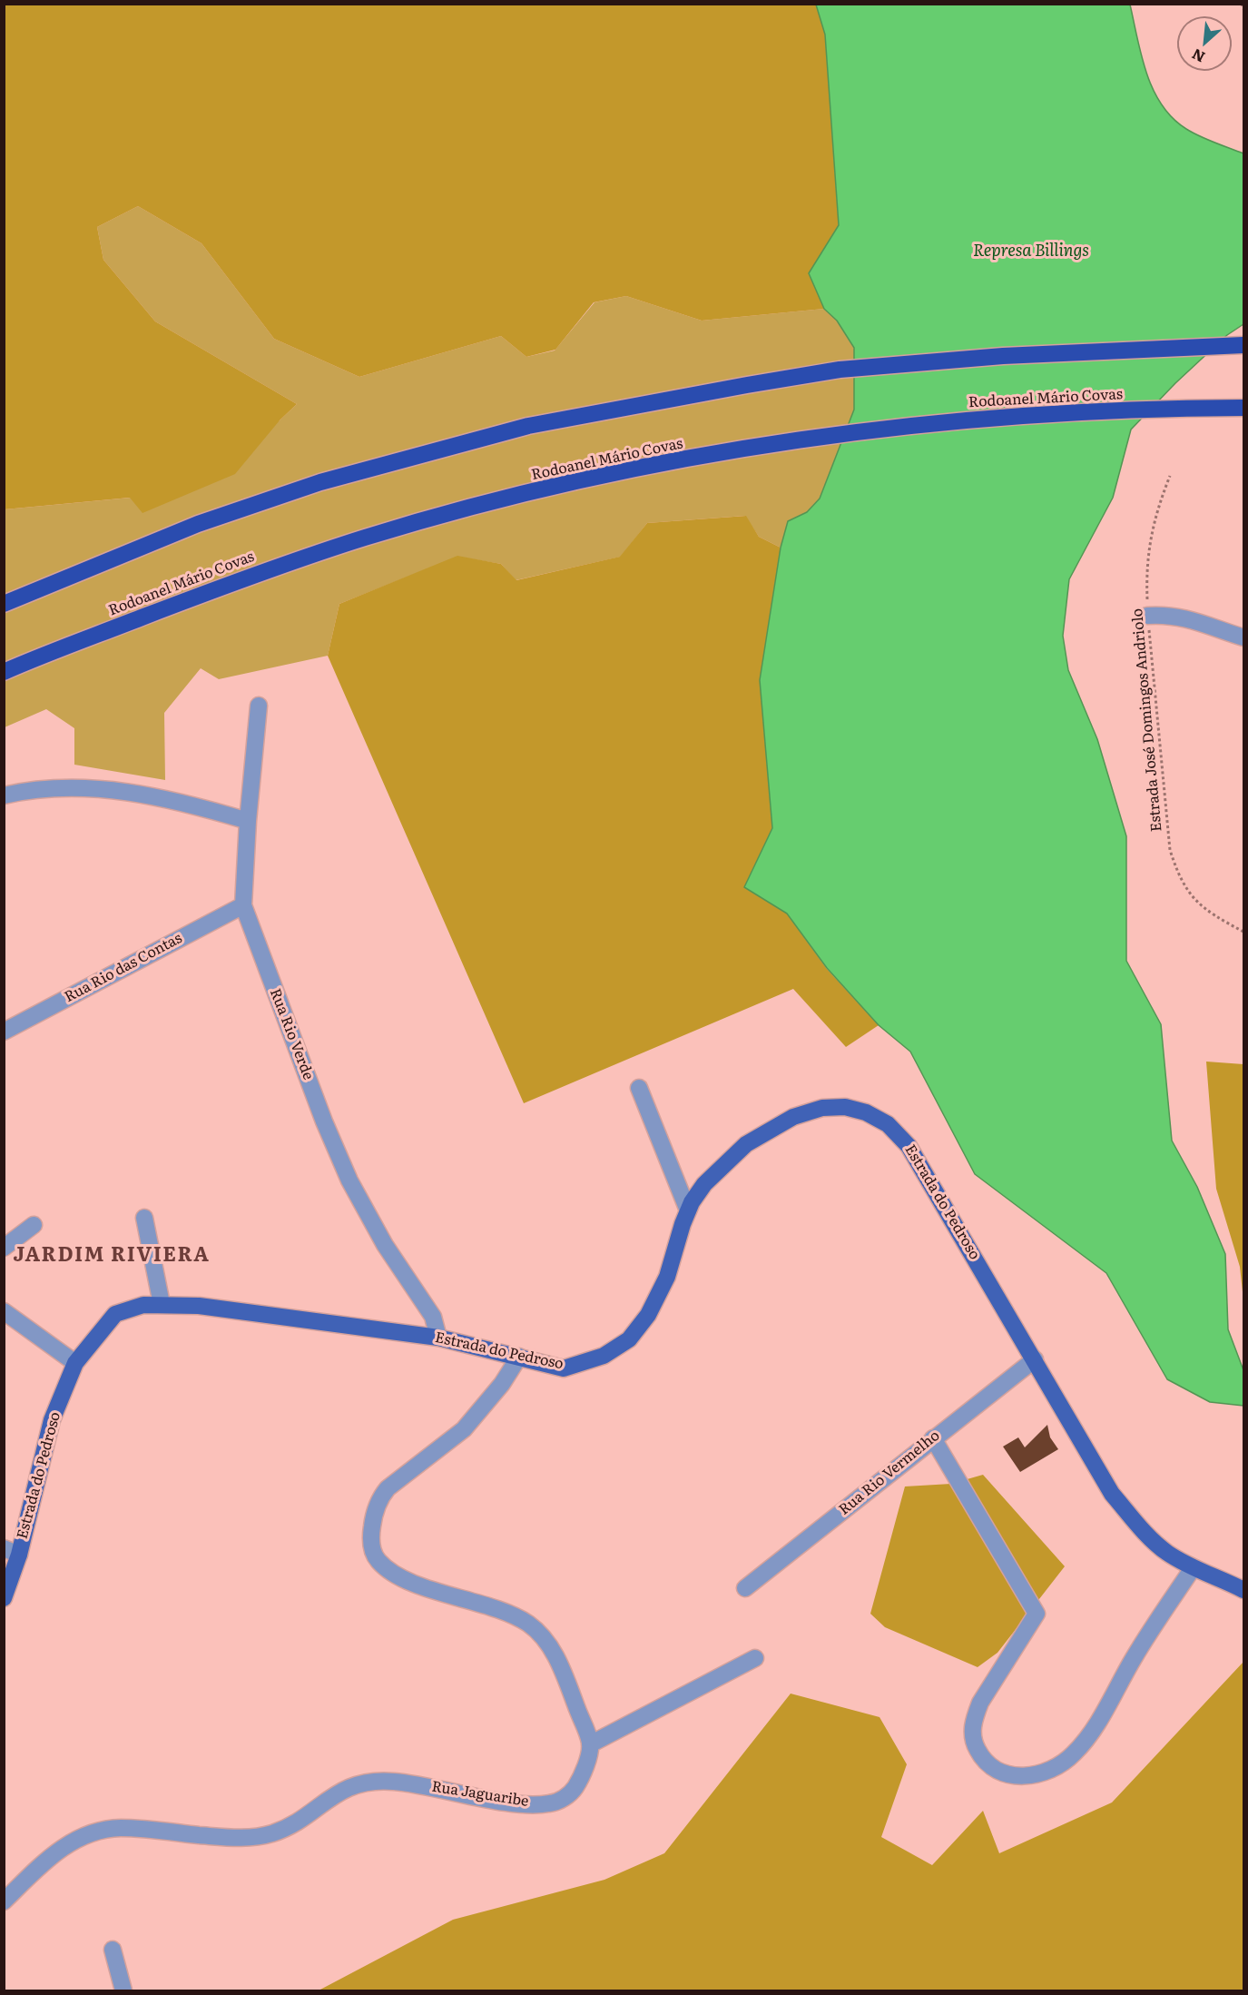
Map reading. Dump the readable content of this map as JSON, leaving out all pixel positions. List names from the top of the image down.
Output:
{
  "streets": {
    "highway": ["Rodoanel Mário Covas"],
    "main road": ["Estrada do Pedroso"],
    "street": [
      "Rua Rio das Contas",
      "Rua Rio Verde",
      "Rua Rio Vermelho",
      "Rua Jaguaribe"
    ],
    "path": ["Estrada José Domingos Andriolo"]
  },
  "crossings": [
    ["Rua Rio das Contas", "Rua Rio Verde"],
    ["Rua Rio Verde", "Estrada do Pedroso"],
    ["Estrada do Pedroso", "Rua Rio Vermelho"]
  ],
  "districts": ["JARDIM RIVIERA"],
  "water": ["Represa Billings"],
  "north": "bottom left"
}
